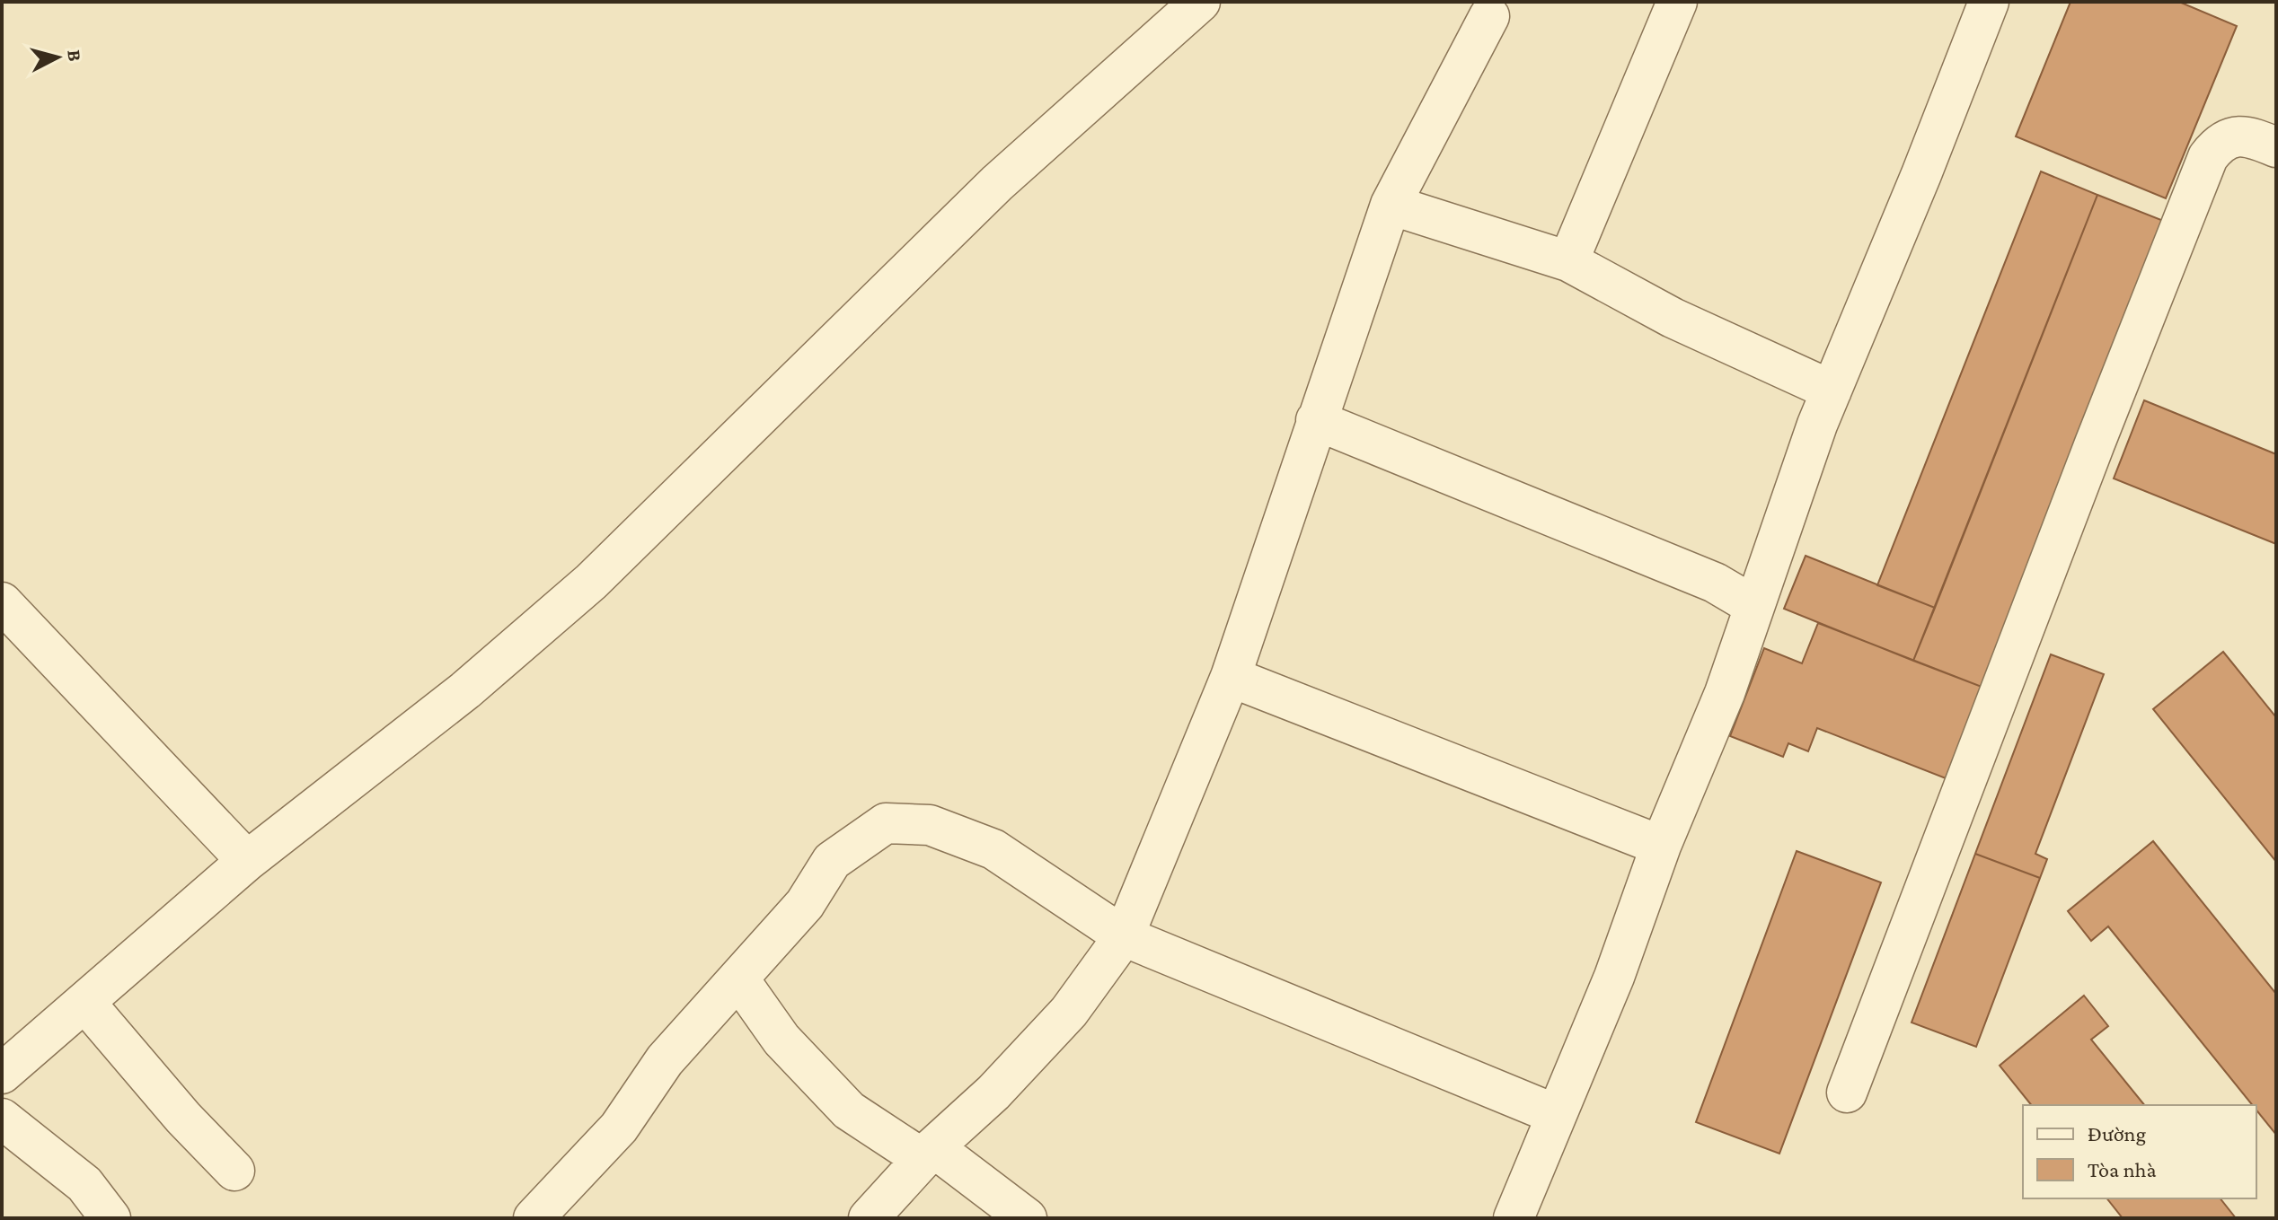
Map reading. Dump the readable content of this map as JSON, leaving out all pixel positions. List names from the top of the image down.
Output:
{
  "legend": ["Đường", "Tòa nhà"],
  "north": "right"
}
